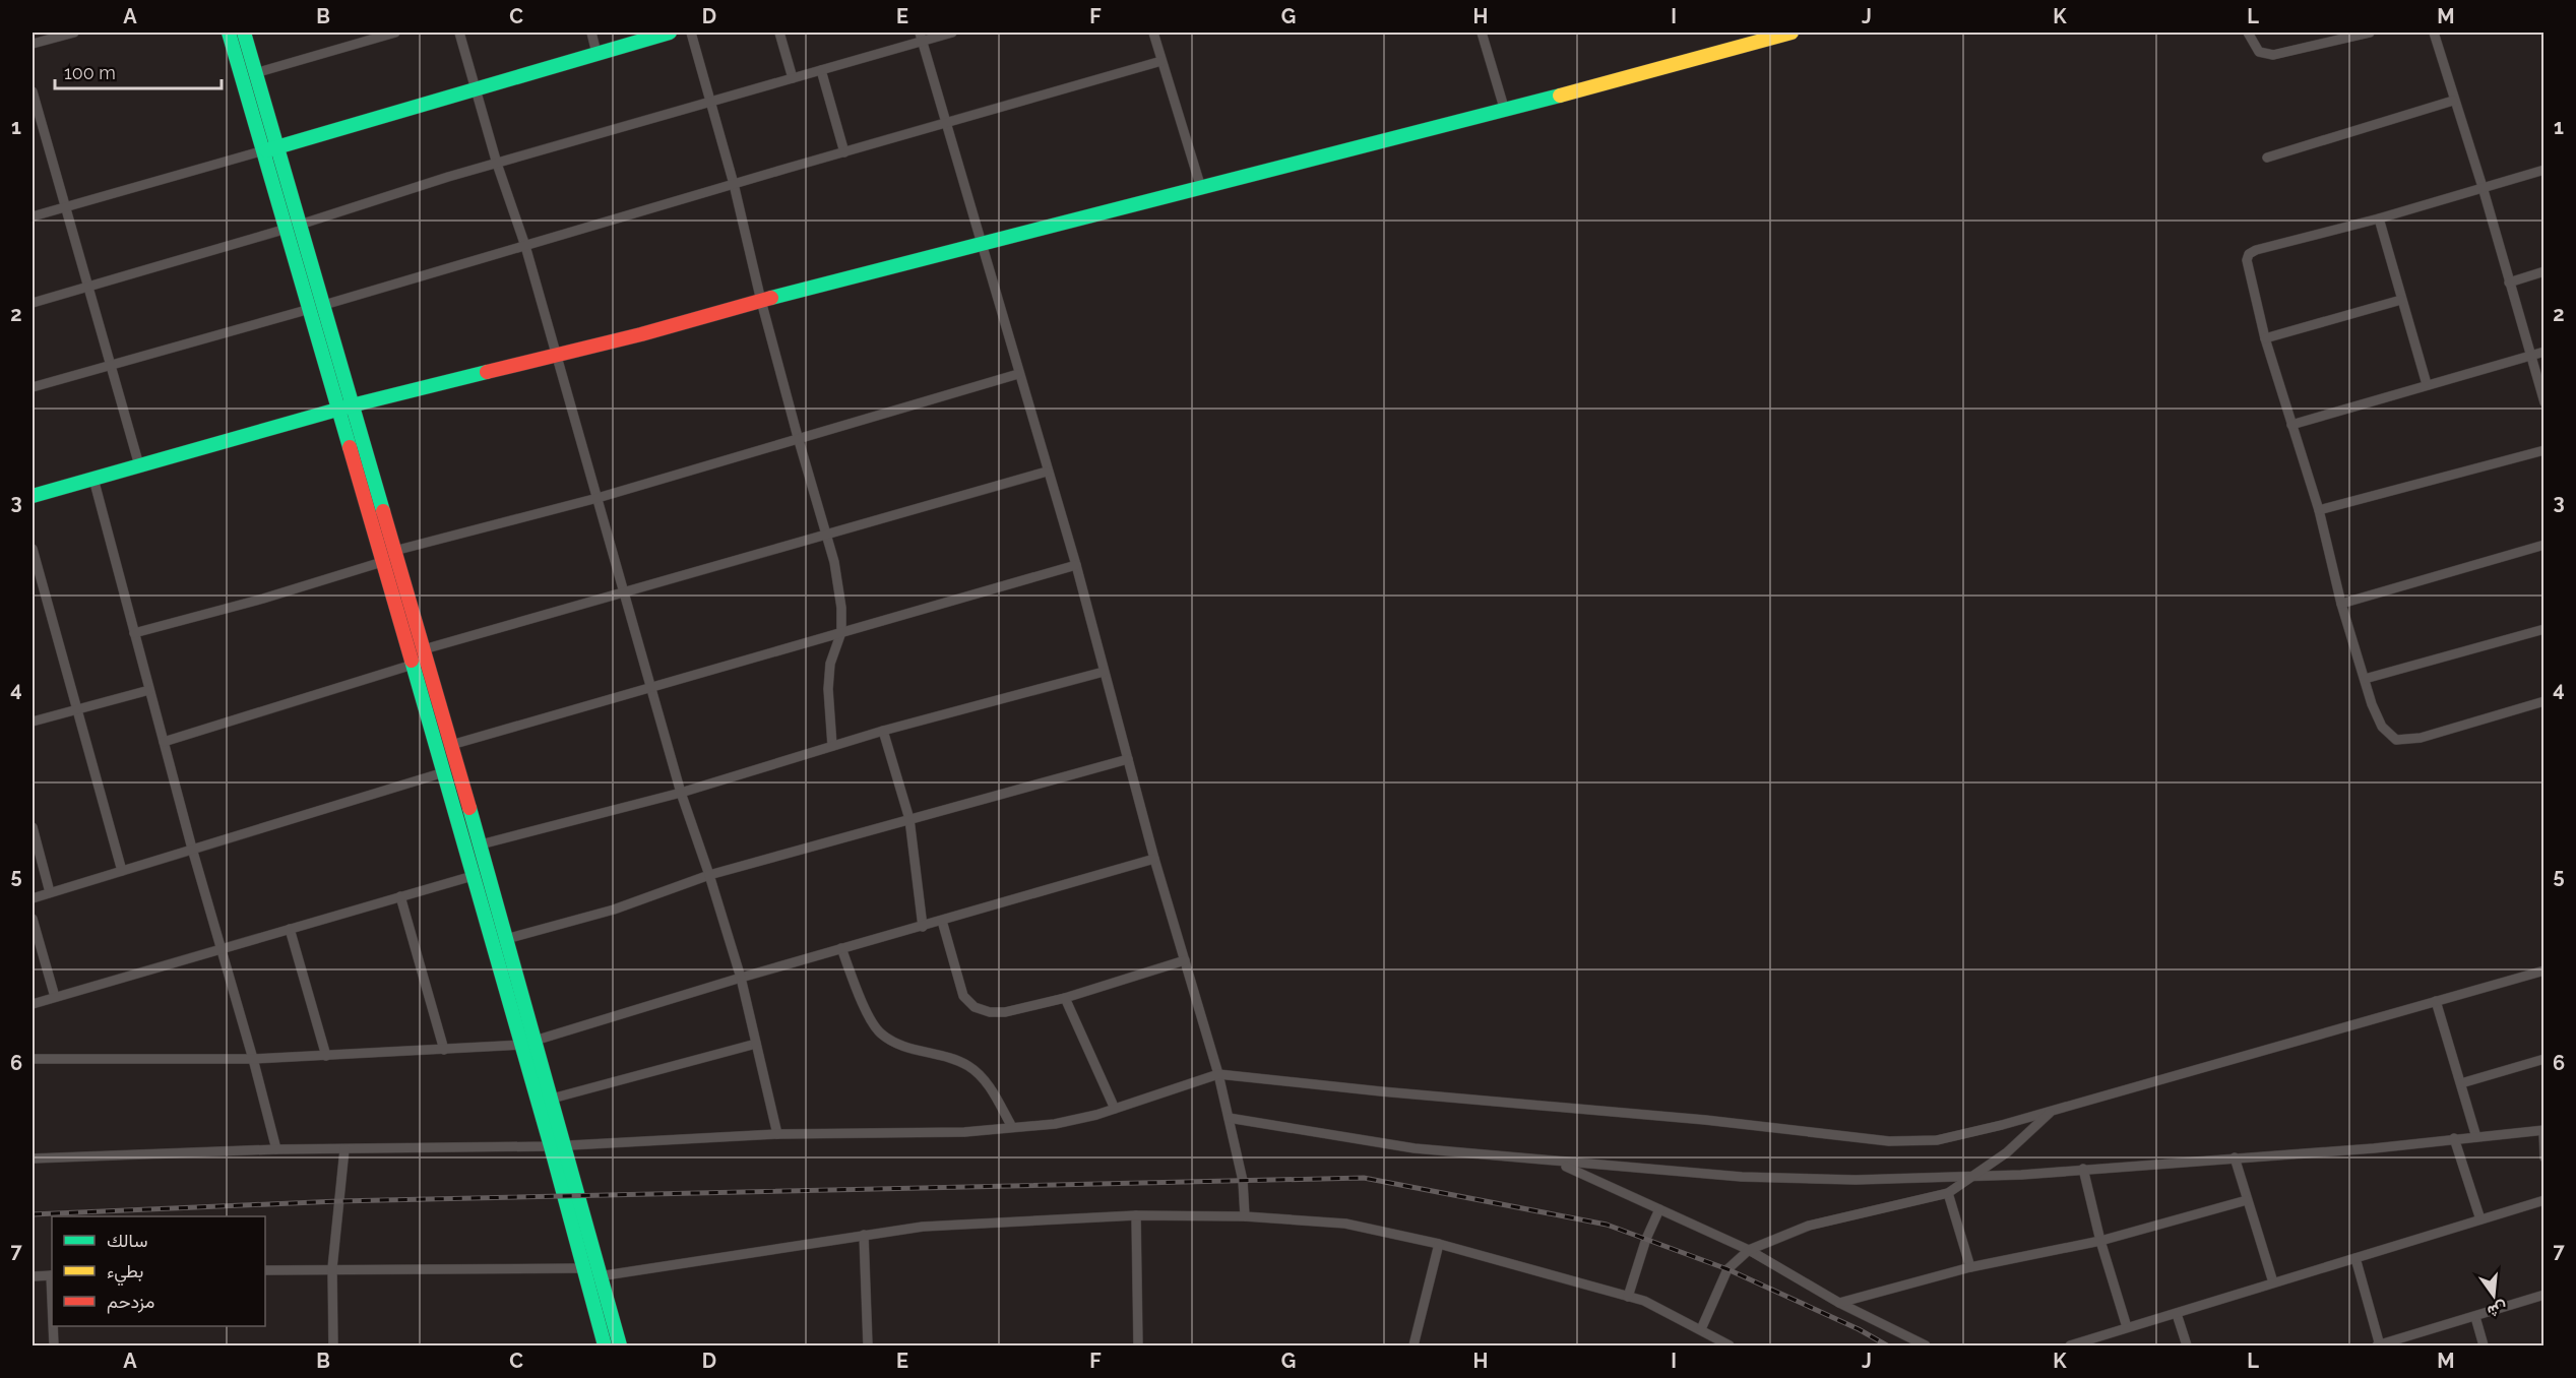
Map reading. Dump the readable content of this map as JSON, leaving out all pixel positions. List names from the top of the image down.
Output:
{
  "legend": ["سالك", "بطيء", "مزدحم"],
  "scale_bar": "100 m",
  "north": "bottom",
  "grid": {
    "columns": [
      "A",
      "B",
      "C",
      "D",
      "E",
      "F",
      "G",
      "H",
      "I",
      "J",
      "K",
      "L",
      "M"
    ],
    "rows": [
      "1",
      "2",
      "3",
      "4",
      "5",
      "6",
      "7"
    ]
  }
}
